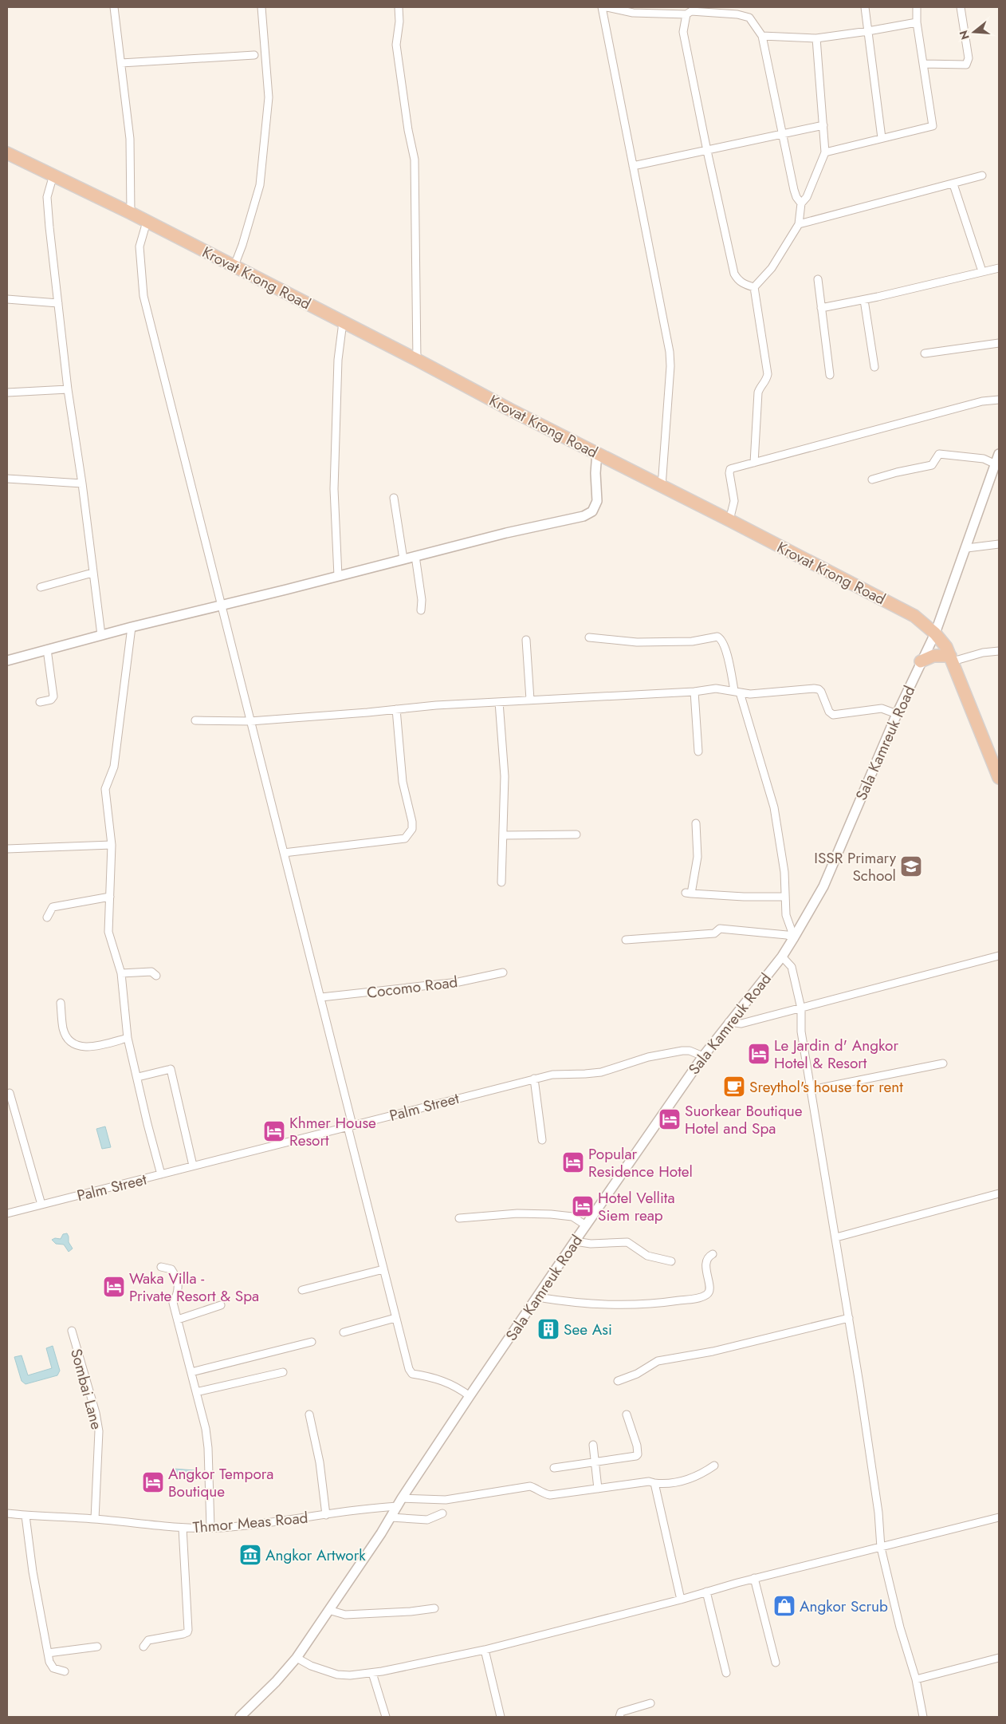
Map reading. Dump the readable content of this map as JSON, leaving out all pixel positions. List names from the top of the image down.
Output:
{
  "streets": {
    "highway": ["Krovat Krong Road"],
    "street": [
      "Sala Kamreuk Road",
      "Cocomo Road",
      "Palm Street",
      "Sombai Lane",
      "Thmor Meas Road"
    ]
  },
  "crossings": [
    ["Krovat Krong Road", "Sala Kamreuk Road"],
    ["Sala Kamreuk Road", "Palm Street"],
    ["Sala Kamreuk Road", "Thmor Meas Road"],
    ["Sombai Lane", "Thmor Meas Road"]
  ],
  "places": {
    "school or university": ["ISSR Primary School"],
    "hotel": [
      "Le Jardin d' Angkor Hotel & Resort",
      "Suorkear Boutique Hotel and Spa",
      "Khmer House Resort",
      "Popular Residence Hotel",
      "Hotel Vellita Siem reap",
      "Waka Villa - Private Resort & Spa",
      "Angkor Tempora Boutique"
    ],
    "cafe": ["Sreythol's house for rent"],
    "building": ["See Asi"],
    "museum": ["Angkor Artwork"],
    "shop": ["Angkor Scrub"]
  },
  "north": "left"
}
